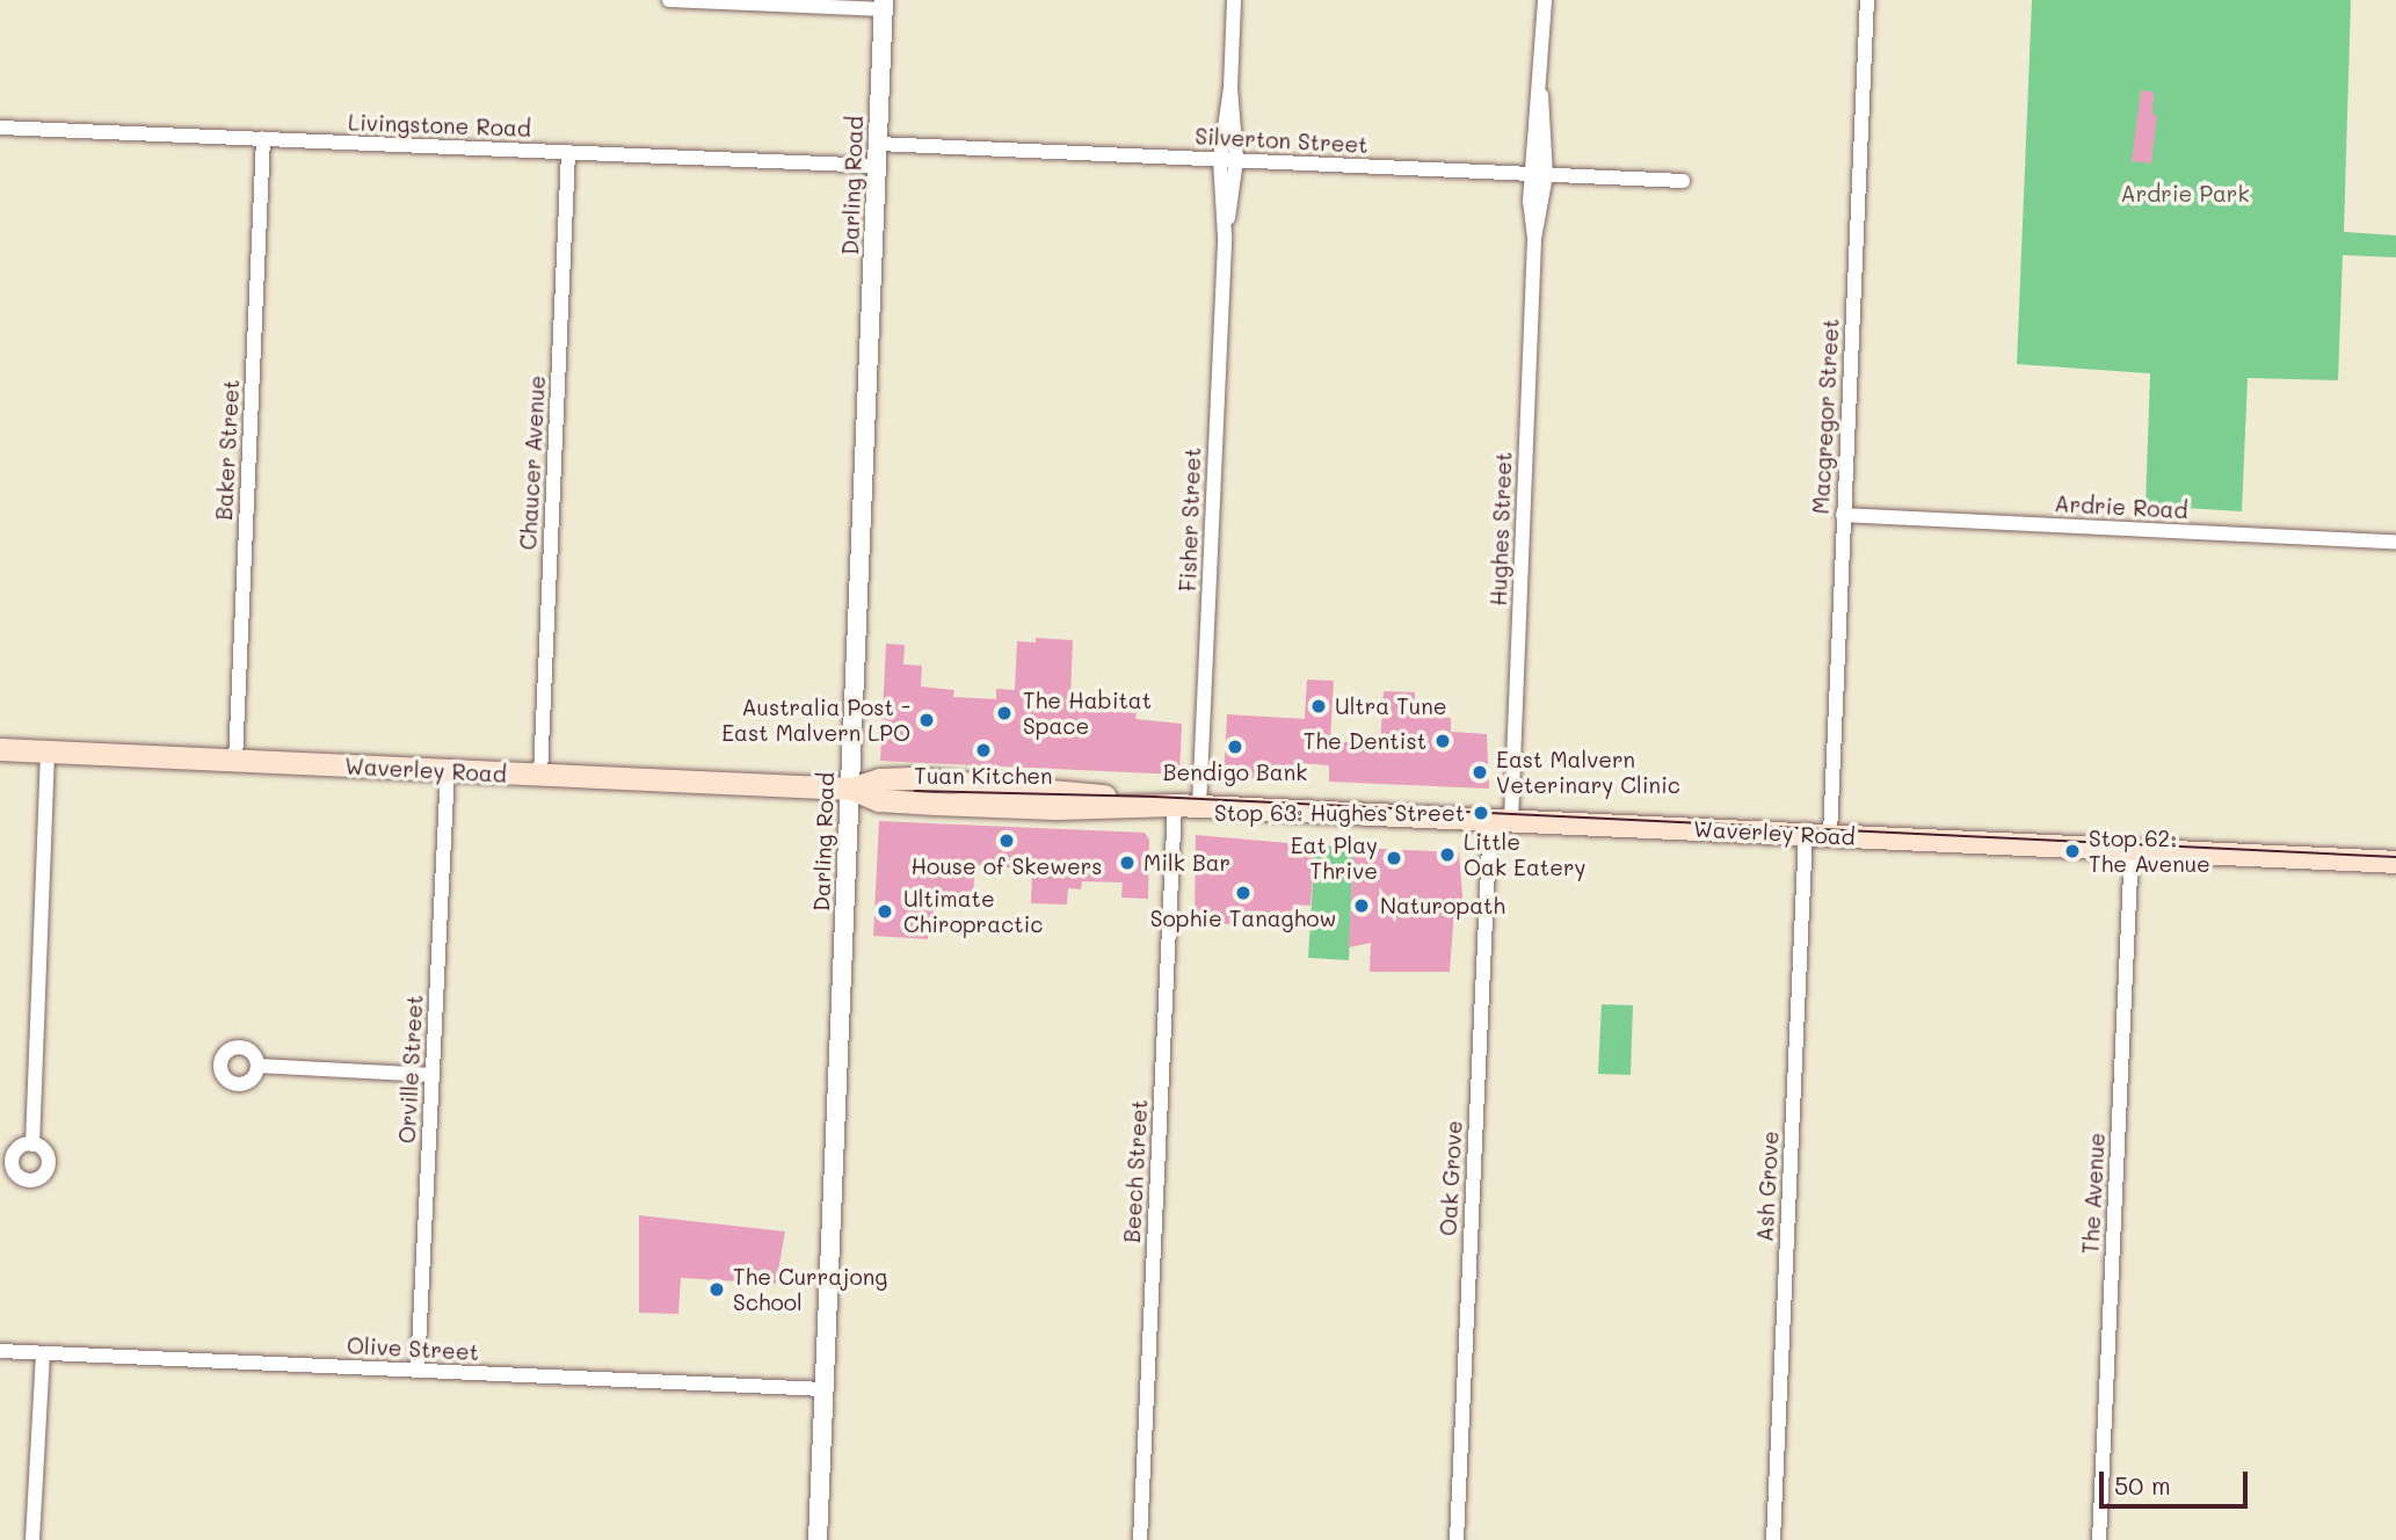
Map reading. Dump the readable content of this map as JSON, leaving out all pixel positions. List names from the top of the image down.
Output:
{
  "streets": {
    "main road": ["Waverley Road"],
    "street": [
      "Livingstone Road",
      "Silverton Street",
      "Darling Road",
      "Macgregor Street",
      "Baker Street",
      "Chaucer Avenue",
      "Ardrie Road",
      "Fisher Street",
      "Hughes Street",
      "Orville Street",
      "Beech Street",
      "Oak Grove",
      "Ash Grove",
      "The Avenue",
      "Olive Street"
    ]
  },
  "crossings": [
    ["Livingstone Road", "Darling Road"],
    ["Livingstone Road", "Baker Street"],
    ["Livingstone Road", "Chaucer Avenue"],
    ["Silverton Street", "Darling Road"],
    ["Silverton Street", "Fisher Street"],
    ["Silverton Street", "Hughes Street"],
    ["Darling Road", "Waverley Road"],
    ["Darling Road", "Olive Street"],
    ["Macgregor Street", "Ardrie Road"],
    ["Macgregor Street", "Waverley Road"],
    ["Baker Street", "Waverley Road"],
    ["Chaucer Avenue", "Waverley Road"],
    ["Fisher Street", "Waverley Road"],
    ["Hughes Street", "Waverley Road"],
    ["Hughes Street", "Oak Grove"],
    ["Waverley Road", "Orville Street"],
    ["Waverley Road", "Beech Street"],
    ["Waverley Road", "Oak Grove"],
    ["Waverley Road", "Ash Grove"],
    ["Waverley Road", "The Avenue"],
    ["Orville Street", "Olive Street"]
  ],
  "parks": ["Ardrie Park"],
  "places": [
    "Ultra Tune",
    "The Habitat Space",
    "Australia Post - East Malvern LPO",
    "The Dentist",
    "Bendigo Bank",
    "Tuan Kitchen",
    "East Malvern Veterinary Clinic",
    "Stop 63: Hughes Street",
    "House of Skewers",
    "Stop 62: The Avenue",
    "Little Oak Eatery",
    "Eat Play Thrive",
    "Milk Bar",
    "Sophie Tanaghow",
    "Naturopath",
    "Ultimate Chiropractic",
    "The Currajong School"
  ],
  "scale_bar": "50 m"
}
